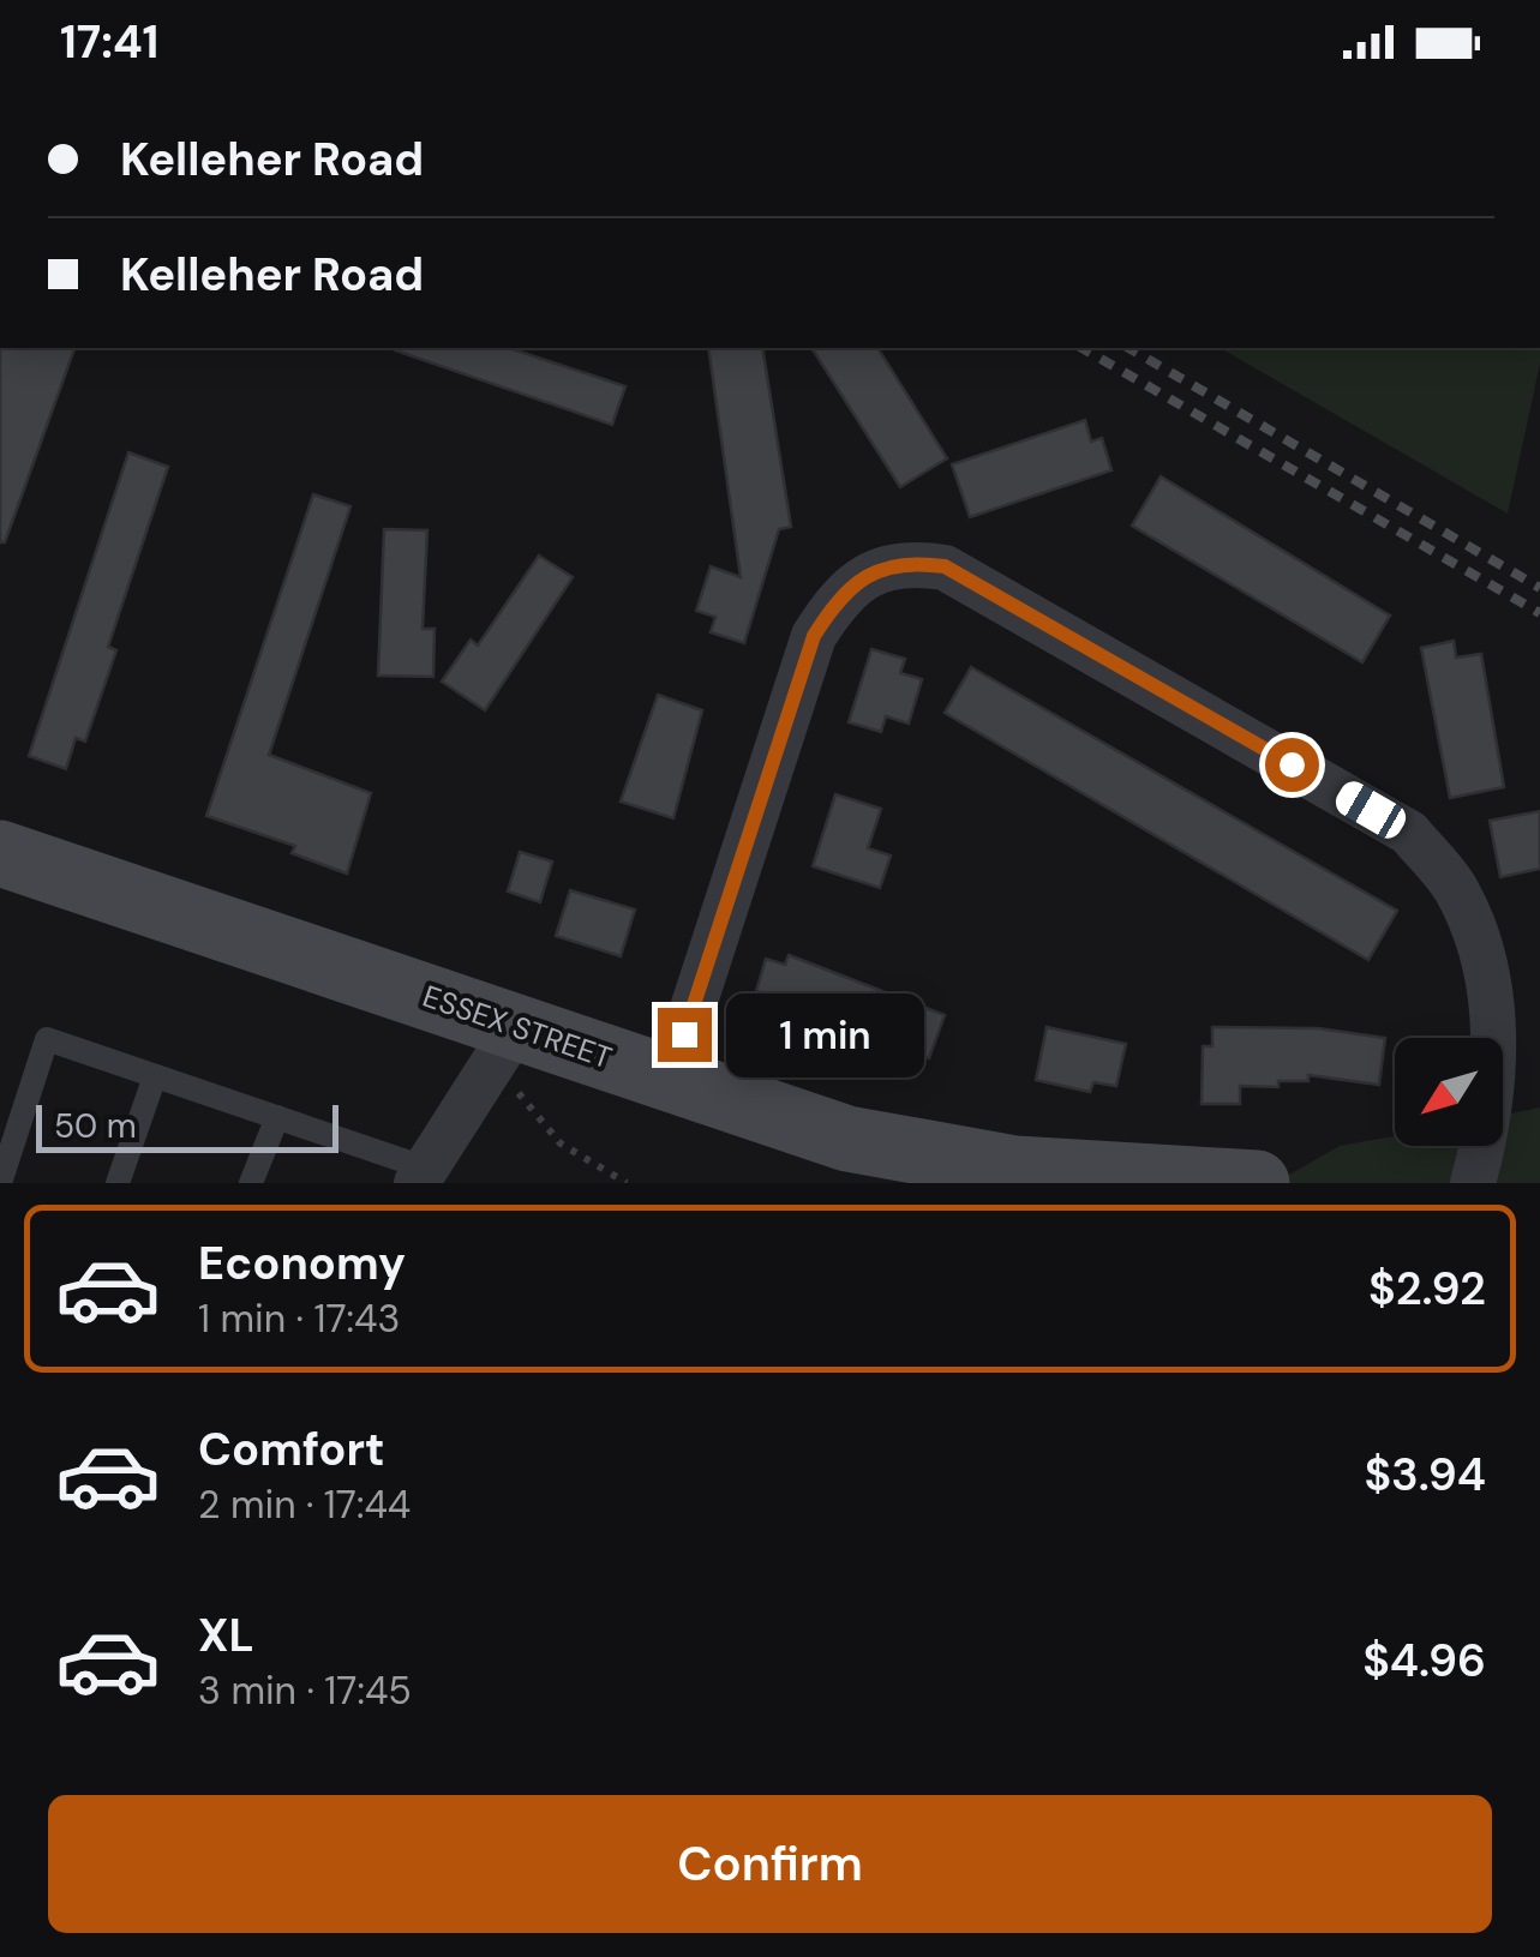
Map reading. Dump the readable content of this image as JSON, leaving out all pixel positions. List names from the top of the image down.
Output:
{
  "streets": {
    "main road": ["ESSEX STREET"]
  },
  "scale_bar": "50 m",
  "north": "bottom left",
  "page": {
    "status": "17:41",
    "banner": ["Kelleher Road", "Kelleher Road"],
    "bubble": "1 min",
    "scale": "50 m",
    "list": [
      {
        "name": "Economy",
        "note": "1 min · 17:43",
        "value": "$2.92"
      },
      {
        "name": "Comfort",
        "note": "2 min · 17:44",
        "value": "$3.94"
      },
      {
        "name": "XL",
        "note": "3 min · 17:45",
        "value": "$4.96"
      }
    ],
    "buttons": "Confirm"
  }
}
